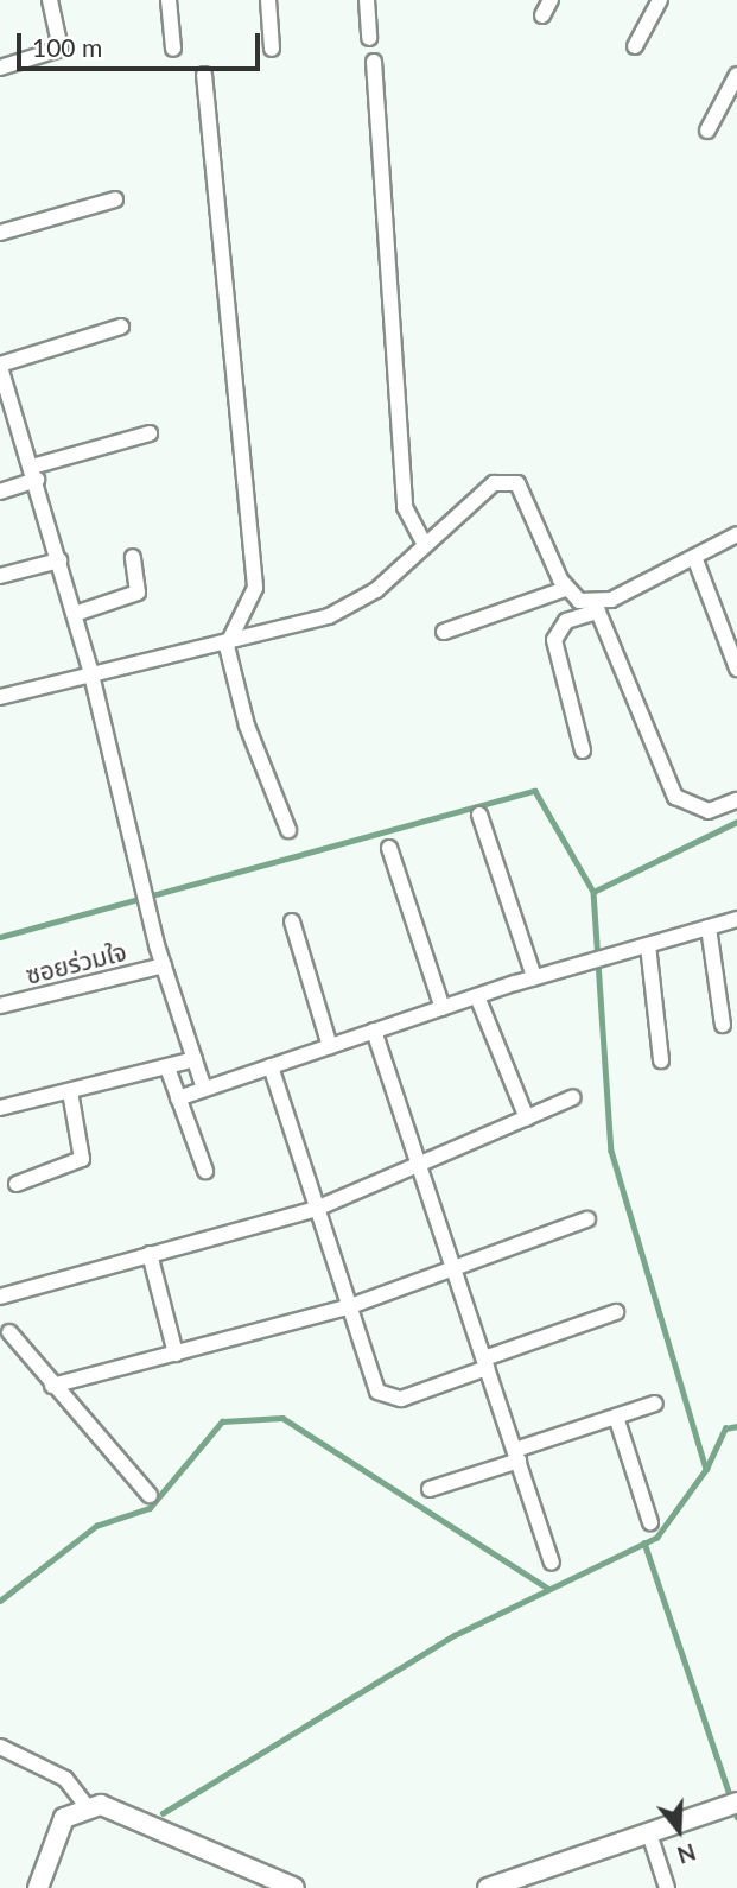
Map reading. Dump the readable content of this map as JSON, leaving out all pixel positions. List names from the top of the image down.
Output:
{
  "streets": {
    "street": ["ซอยร่วมใจ"]
  },
  "scale_bar": "100 m",
  "north": "bottom"
}
